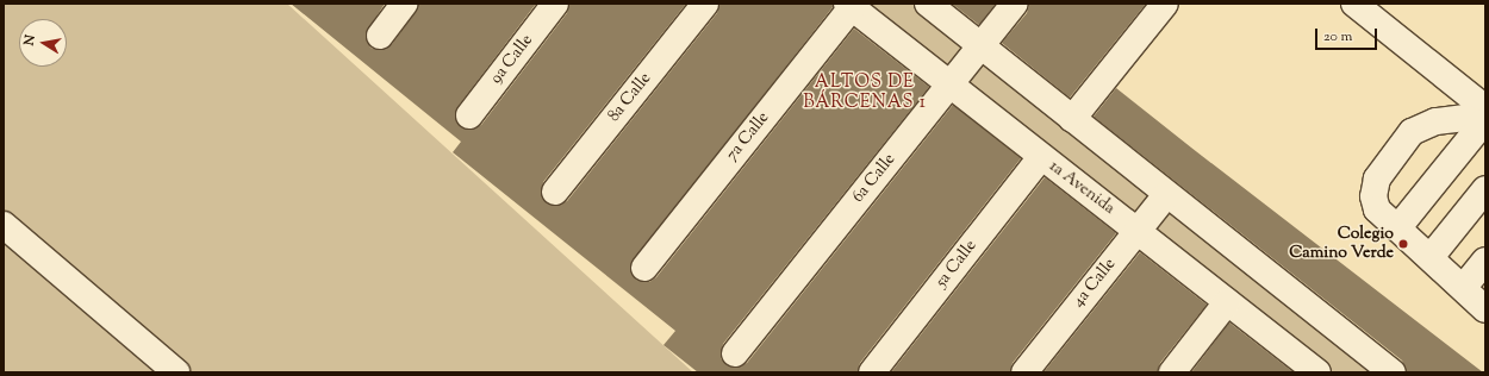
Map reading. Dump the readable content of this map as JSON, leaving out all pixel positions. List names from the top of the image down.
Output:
{
  "streets": {
    "street": [
      "9a Calle",
      "8a Calle",
      "7a Calle",
      "6a Calle",
      "1a Avenida",
      "5a Calle",
      "4a Calle"
    ]
  },
  "crossings": [
    ["7a Calle", "1a Avenida"],
    ["6a Calle", "1a Avenida"],
    ["1a Avenida", "5a Calle"],
    ["1a Avenida", "4a Calle"]
  ],
  "districts": ["ALTOS DE BÁRCENAS 1"],
  "places": ["Colegio Camino Verde"],
  "scale_bar": "20 m",
  "north": "left"
}
